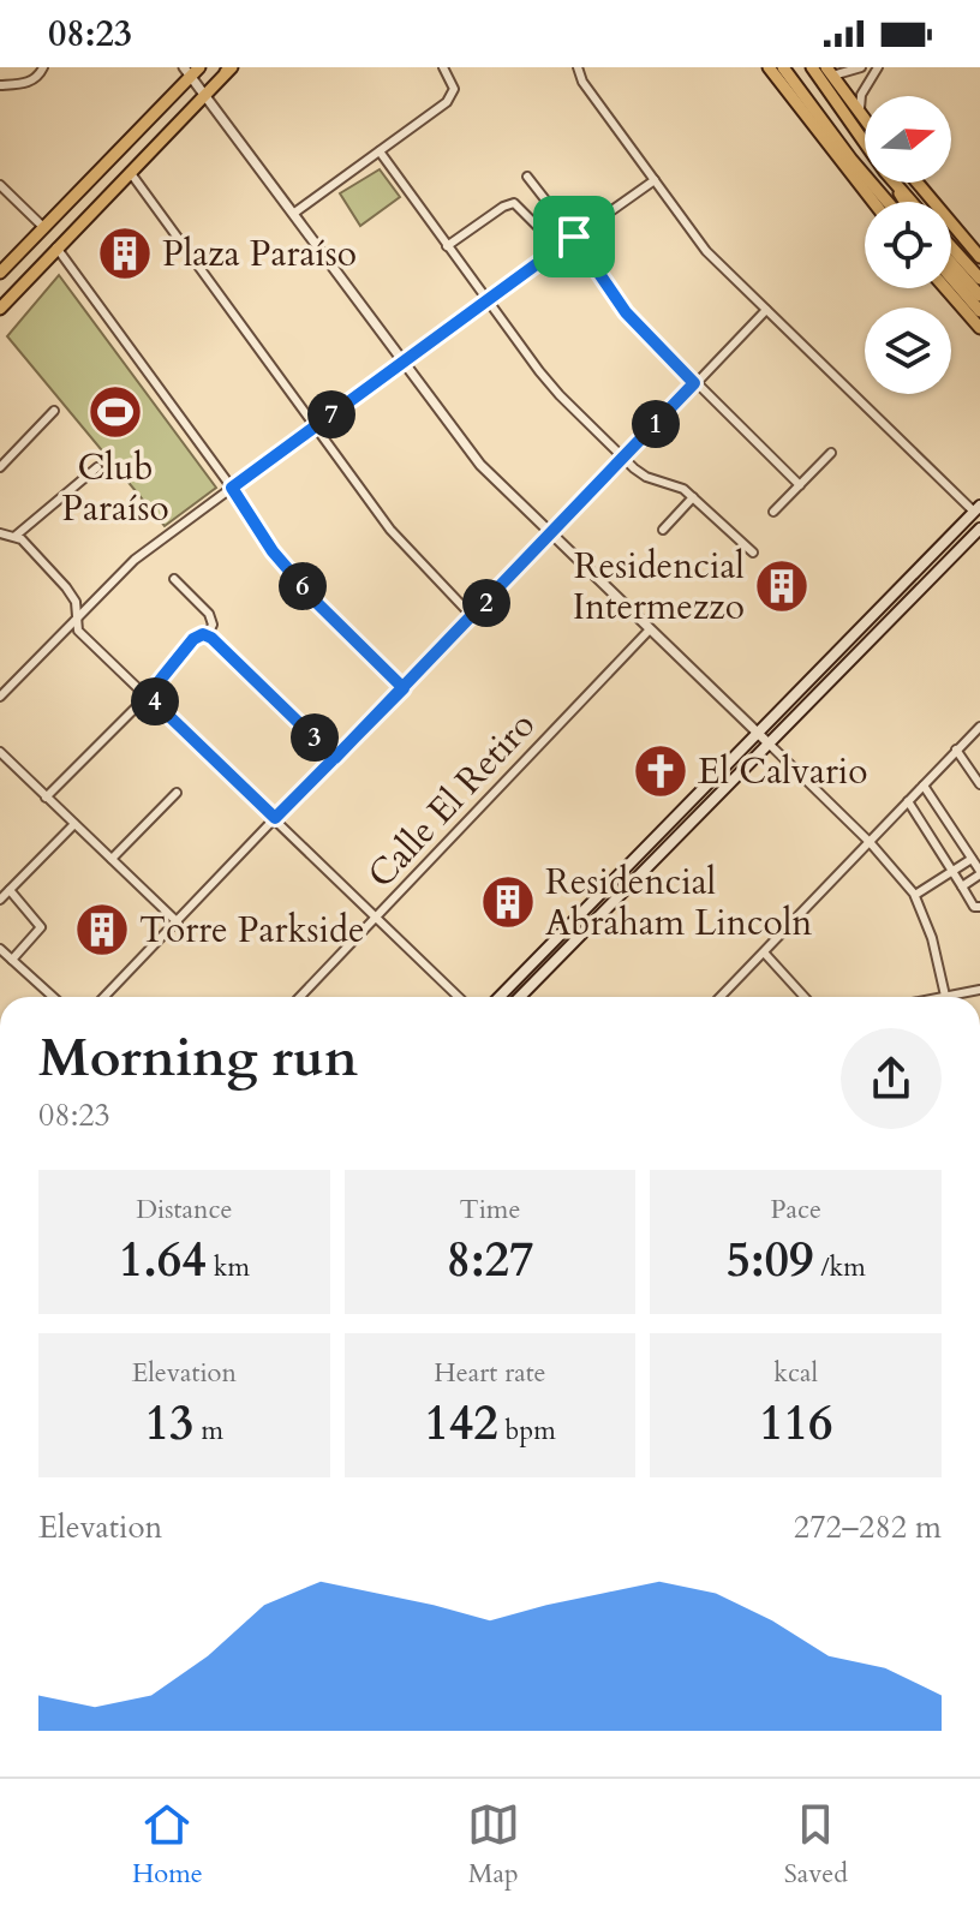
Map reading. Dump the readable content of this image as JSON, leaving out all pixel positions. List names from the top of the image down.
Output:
{
  "streets": {
    "street": ["Calle El Retiro"]
  },
  "places": {
    "building": [
      "Plaza Paraíso",
      "Residencial Intermezzo",
      "Residencial Abraham Lincoln",
      "Torre Parkside"
    ],
    "sports": ["Club Paraíso"],
    "church": ["El Calvario"]
  },
  "north": "right",
  "page": {
    "status": "08:23",
    "pins": [
      "7",
      "1",
      "6",
      "2",
      "4",
      "3"
    ],
    "heading": ["Morning run", "08:23"],
    "stats": [
      ["Distance", "1.64 km"],
      ["Time", "8:27"],
      ["Pace", "5:09 /km"],
      ["Elevation", "13 m"],
      ["Heart rate", "142 bpm"],
      ["kcal", "116"]
    ],
    "chart": ["Elevation", "272–282 m"],
    "tabs": ["Home", "Map", "Saved"]
  }
}
